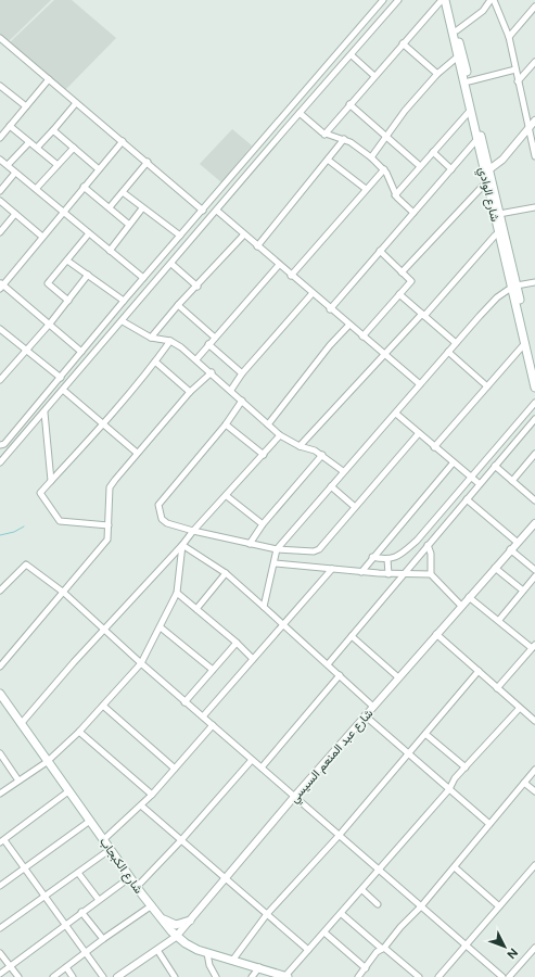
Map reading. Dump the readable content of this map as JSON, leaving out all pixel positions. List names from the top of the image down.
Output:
{
  "streets": {
    "main road": ["شارع الوادي", "شارع الكبجاب"],
    "street": ["شارع عبد المنعم السيسي"]
  },
  "crossings": [
    ["شارع عبد المنعم السيسي", "شارع الكبجاب"]
  ],
  "north": "bottom right"
}
